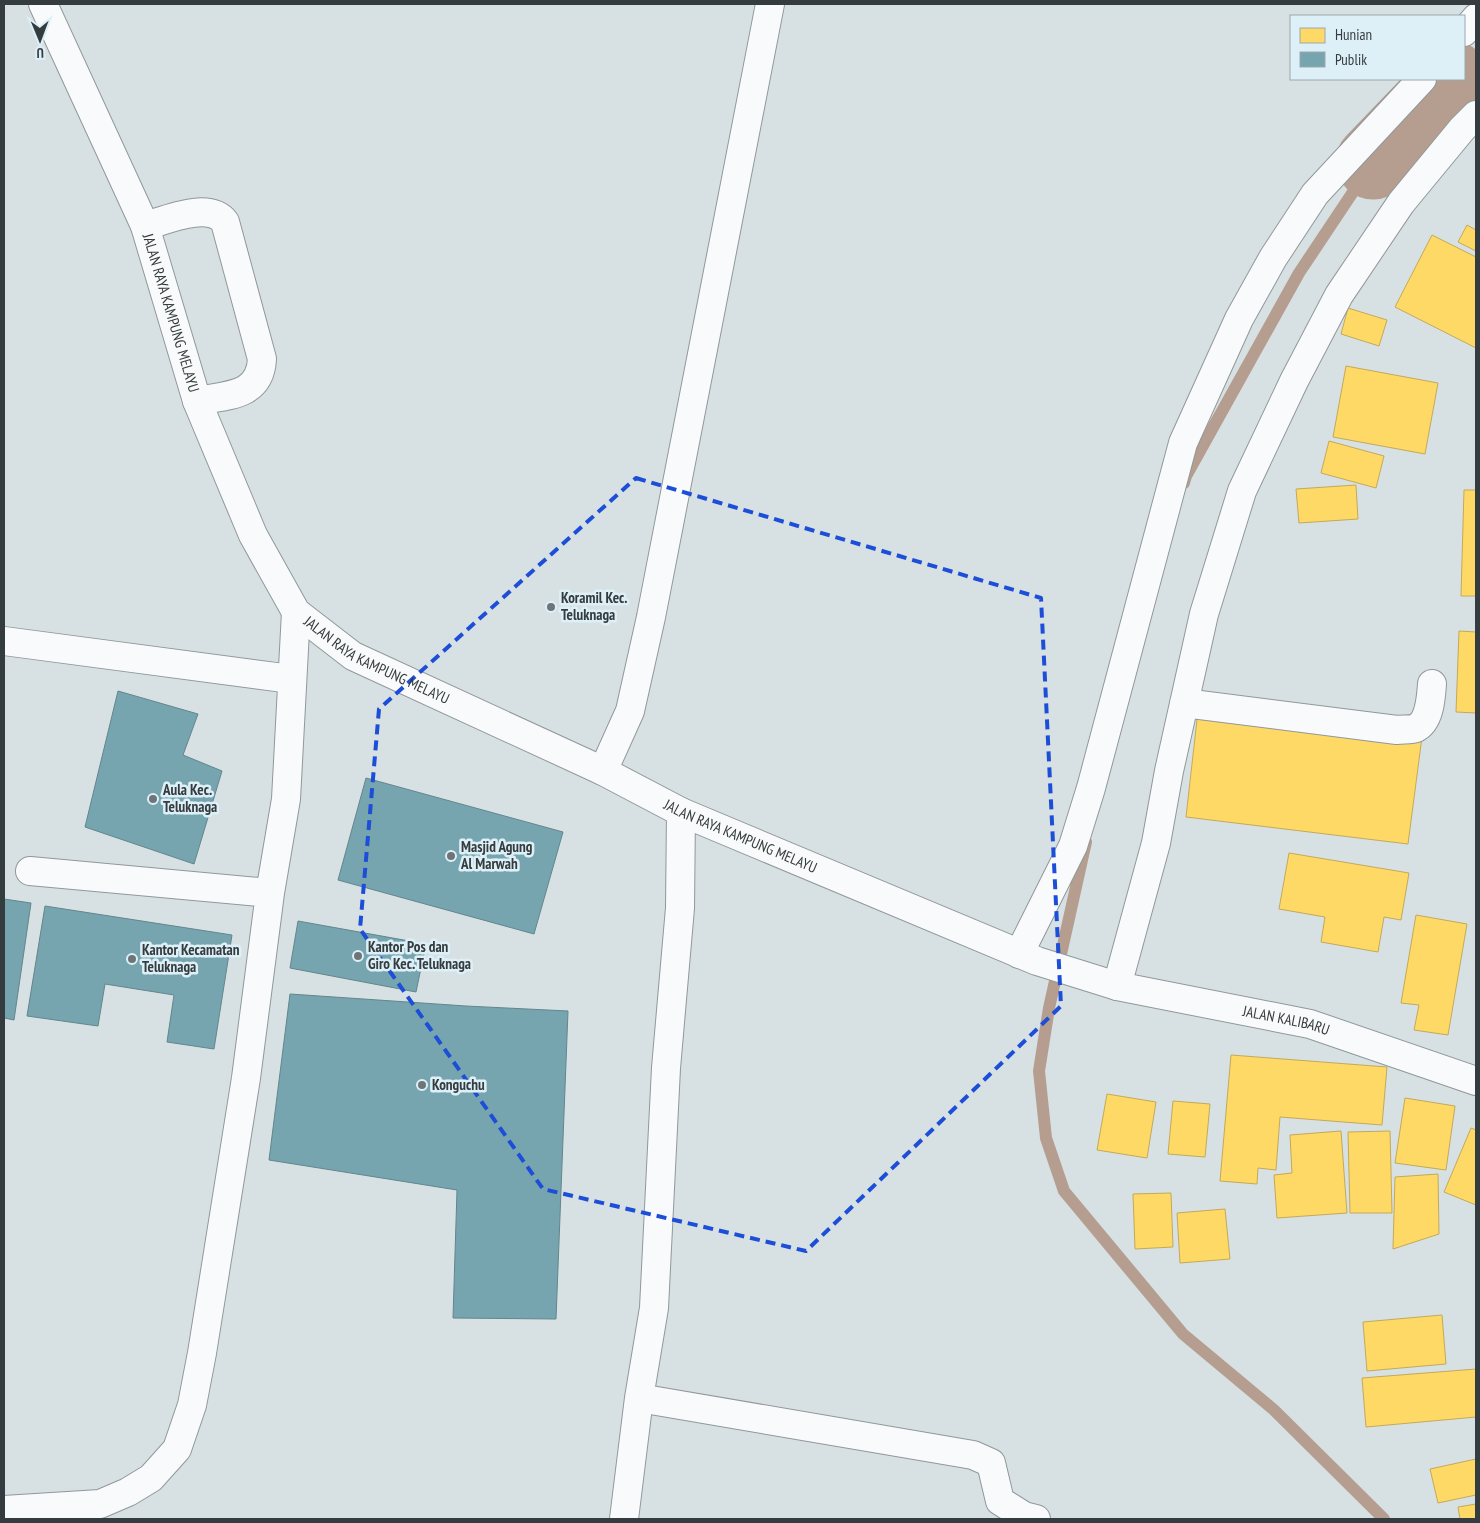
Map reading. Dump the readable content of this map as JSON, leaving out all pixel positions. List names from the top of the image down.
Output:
{
  "streets": {
    "street": ["JALAN RAYA KAMPUNG MELAYU", "JALAN KALIBARU"]
  },
  "crossings": [
    ["JALAN RAYA KAMPUNG MELAYU", "JALAN KALIBARU"]
  ],
  "places": [
    "Koramil Kec. Teluknaga",
    "Aula Kec. Teluknaga",
    "Masjid Agung Al Marwah",
    "Kantor Pos dan Giro Kec. Teluknaga",
    "Kantor Kecamatan Teluknaga",
    "Konguchu"
  ],
  "legend": ["Hunian", "Publik"],
  "north": "bottom"
}
